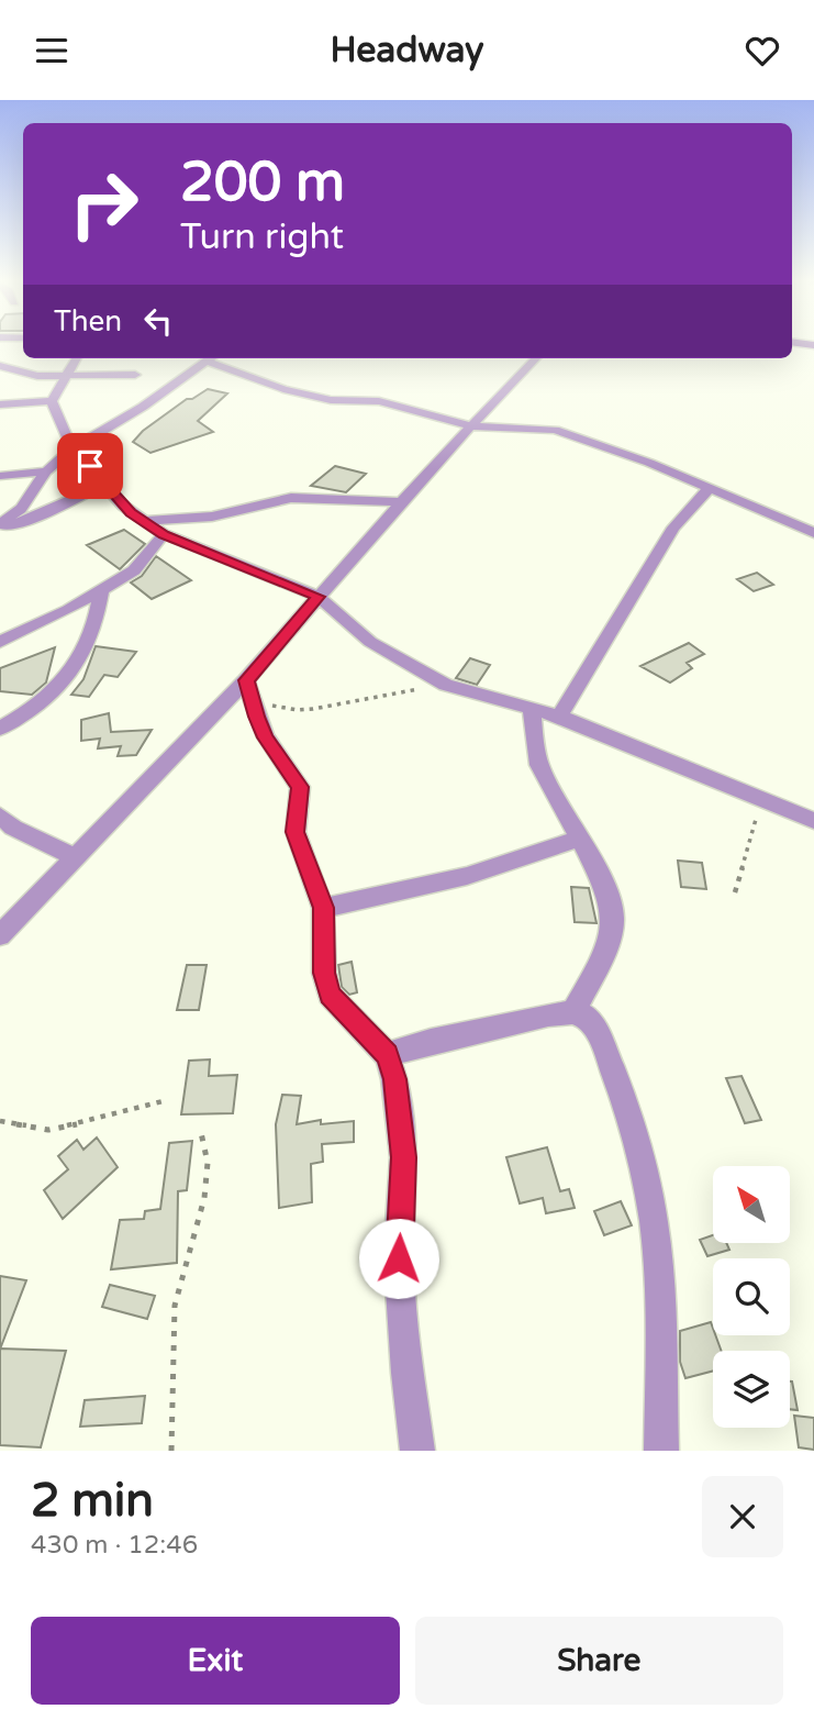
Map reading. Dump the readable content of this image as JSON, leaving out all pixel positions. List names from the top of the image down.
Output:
{
  "north": "top left",
  "page": {
    "header": "Headway",
    "turn": ["200 m", "Turn right"],
    "then": "Then",
    "heading": ["2 min", "430 m · 12:46"],
    "buttons": ["Exit", "Share"]
  }
}
